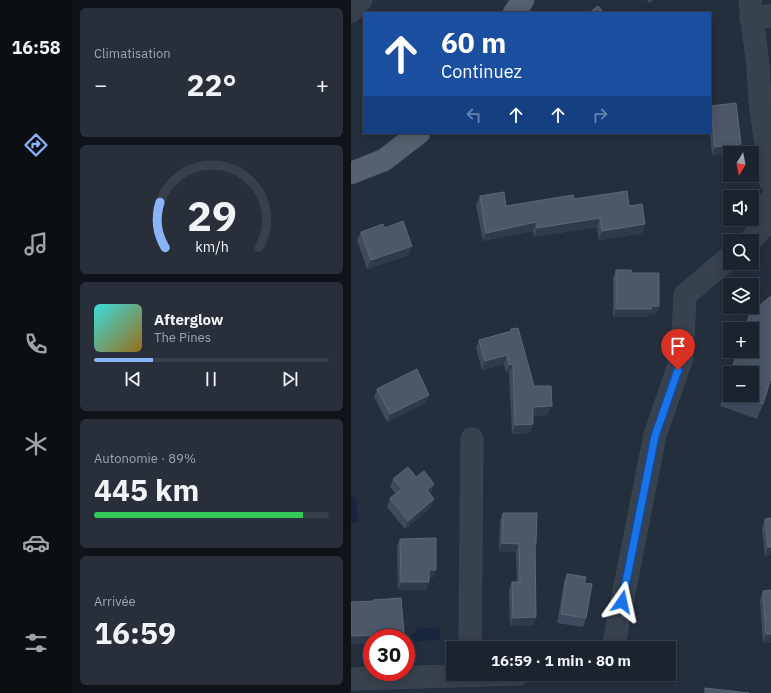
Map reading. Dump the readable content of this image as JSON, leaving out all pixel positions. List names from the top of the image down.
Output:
{
  "north": "bottom",
  "page": {
    "tabs": "16:58",
    "tile": [
      "Climatisation",
      ["Autonomie · 89%", "445 km"],
      ["Arrivée", "16:59"]
    ],
    "turn": ["60 m", "Continuez"],
    "heat": ["−", "22°", "+"],
    "map_buttons": ["+", "−"],
    "song": ["Afterglow", "The Pines"],
    "limit": "30",
    "trip": "16:59 · 1 min · 80 m",
    "gauge": ["29", "km/h"]
  }
}
